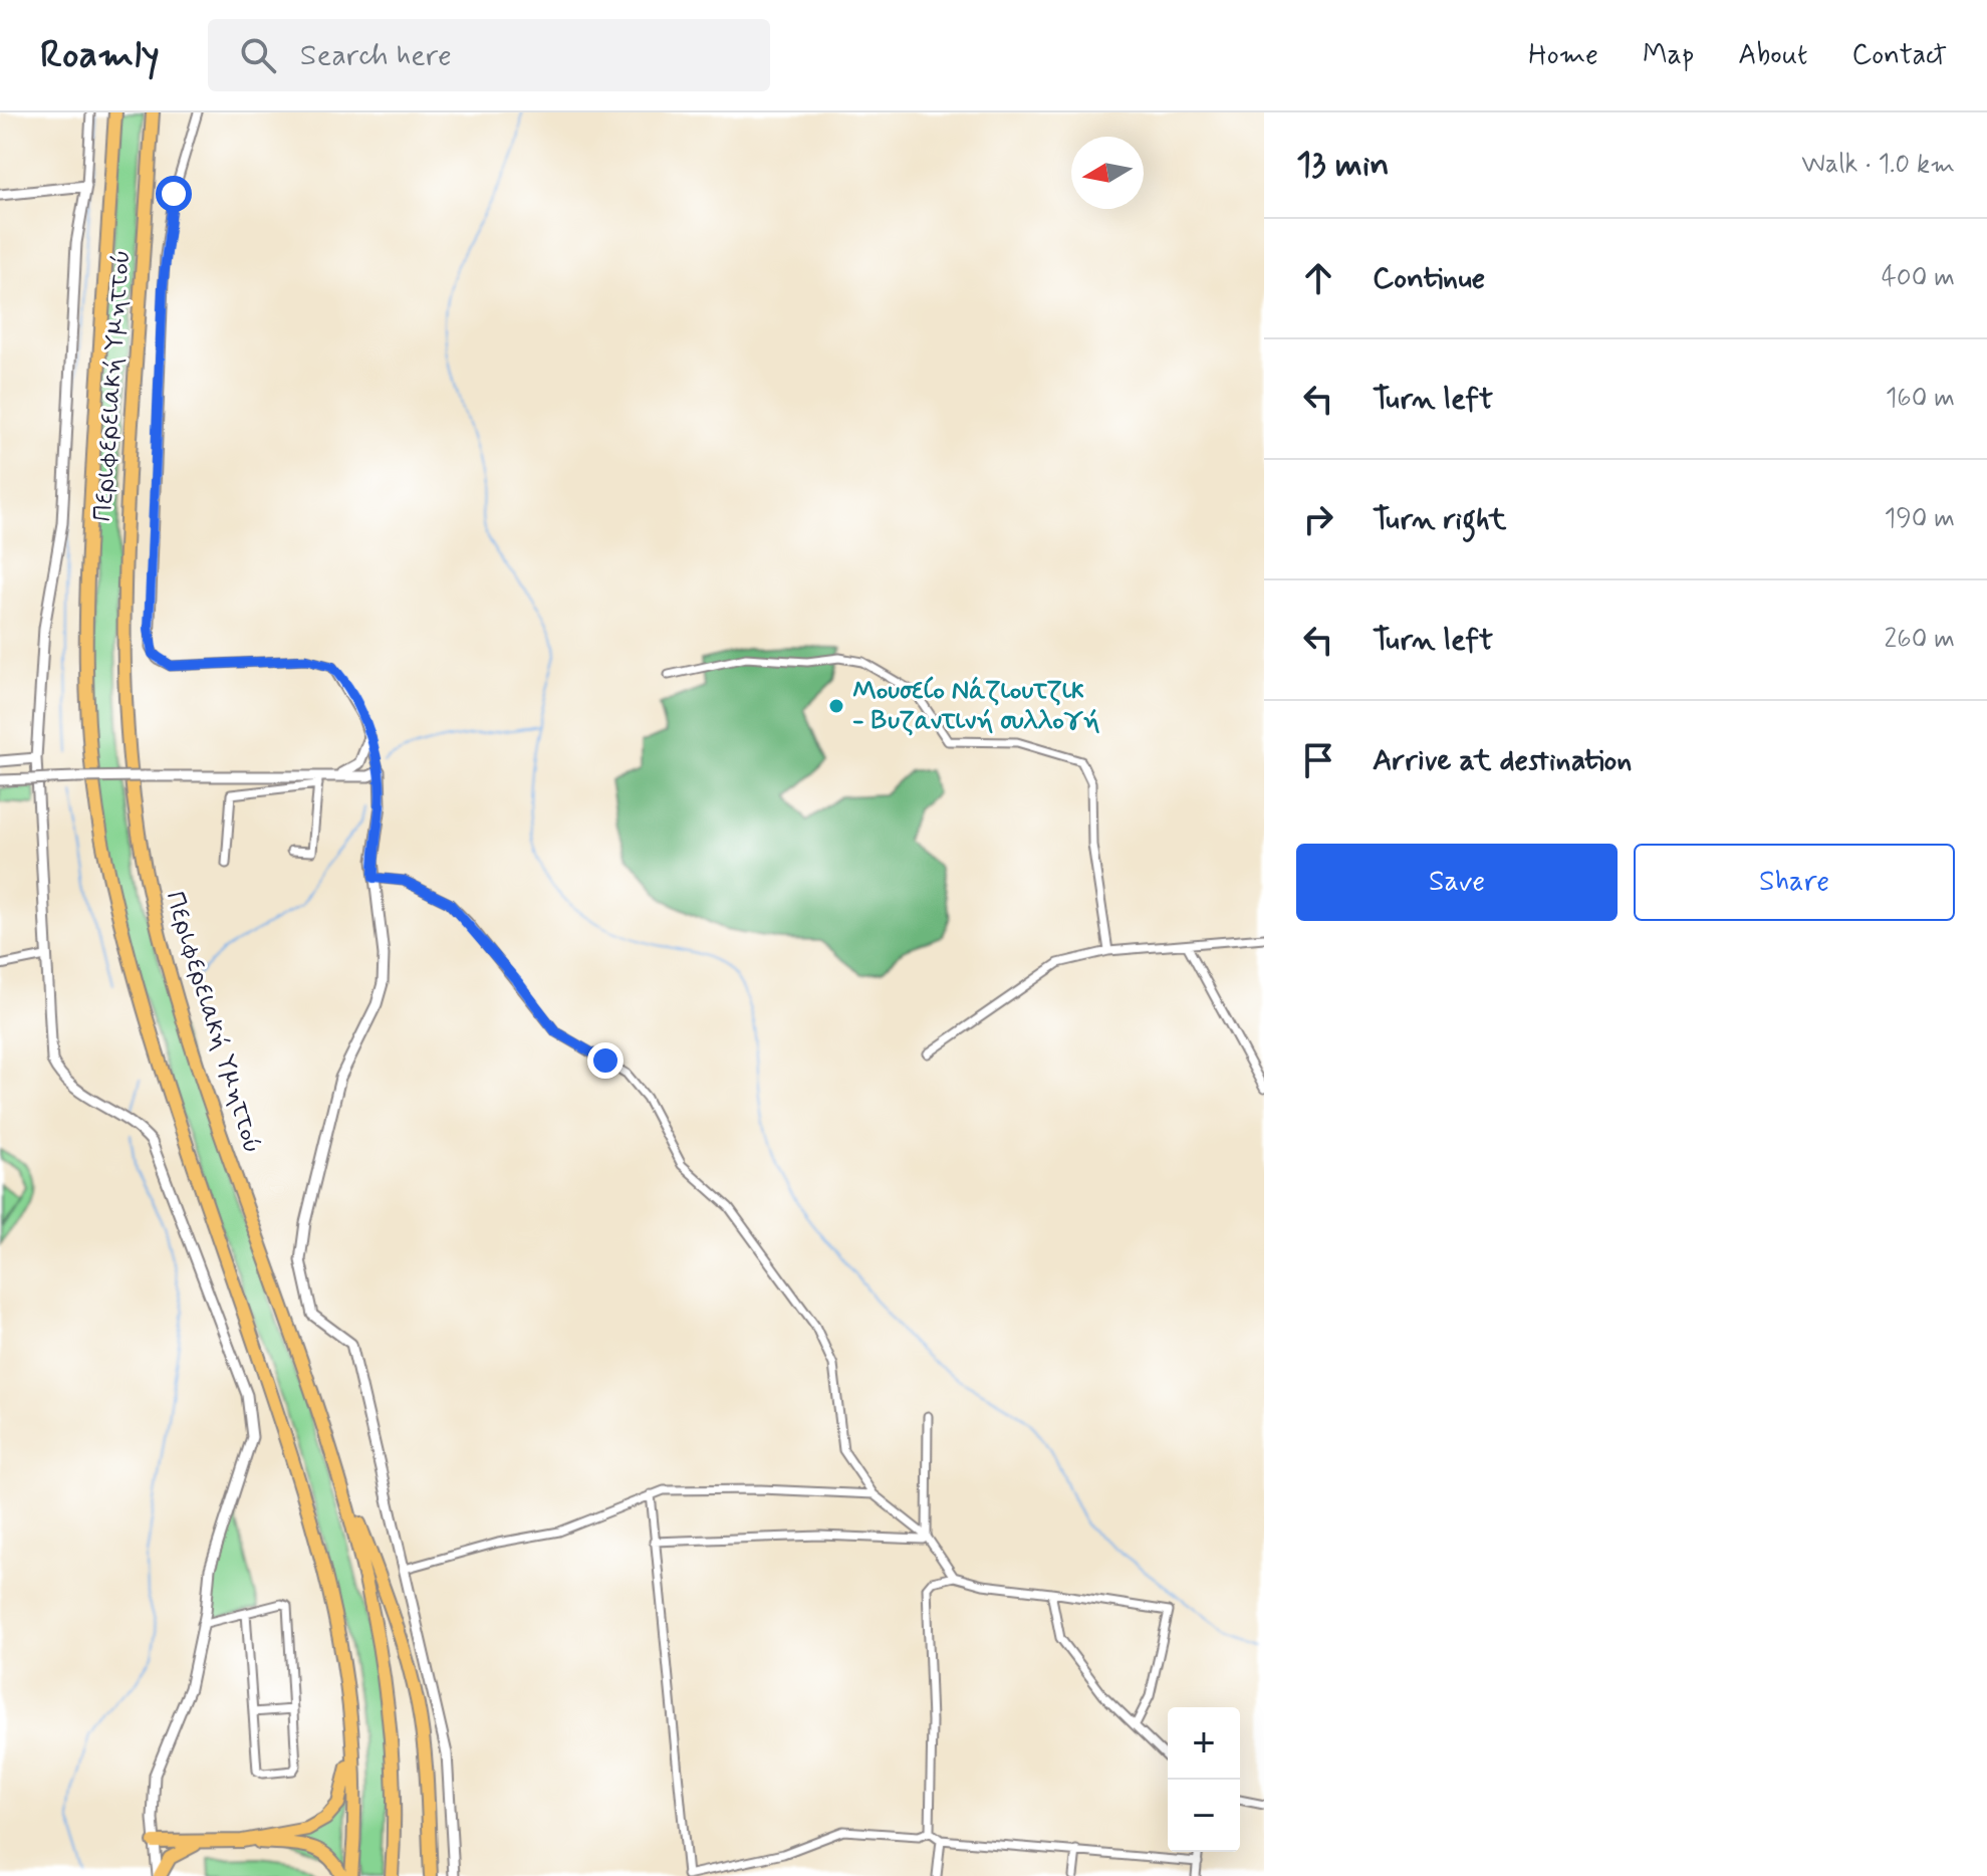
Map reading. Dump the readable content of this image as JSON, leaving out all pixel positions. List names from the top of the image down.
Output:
{
  "streets": {
    "highway": ["Περιφερειακή Υμηττού"]
  },
  "places": ["Μουσείο Νάζιουτζικ - Βυζαντινή συλλογή"],
  "north": "left",
  "page": {
    "header": "Roamly",
    "search": "Search here",
    "nav": [
      "Home",
      "Map",
      "About",
      "Contact"
    ],
    "heading": ["13 min", "Walk · 1.0 km"],
    "list": [
      ["Continue", "400 m"],
      ["Turn left", "160 m"],
      ["Turn right", "190 m"],
      ["Turn left", "260 m"],
      "Arrive at destination"
    ],
    "buttons": ["Save", "Share"],
    "map_buttons": ["+", "−"]
  }
}
